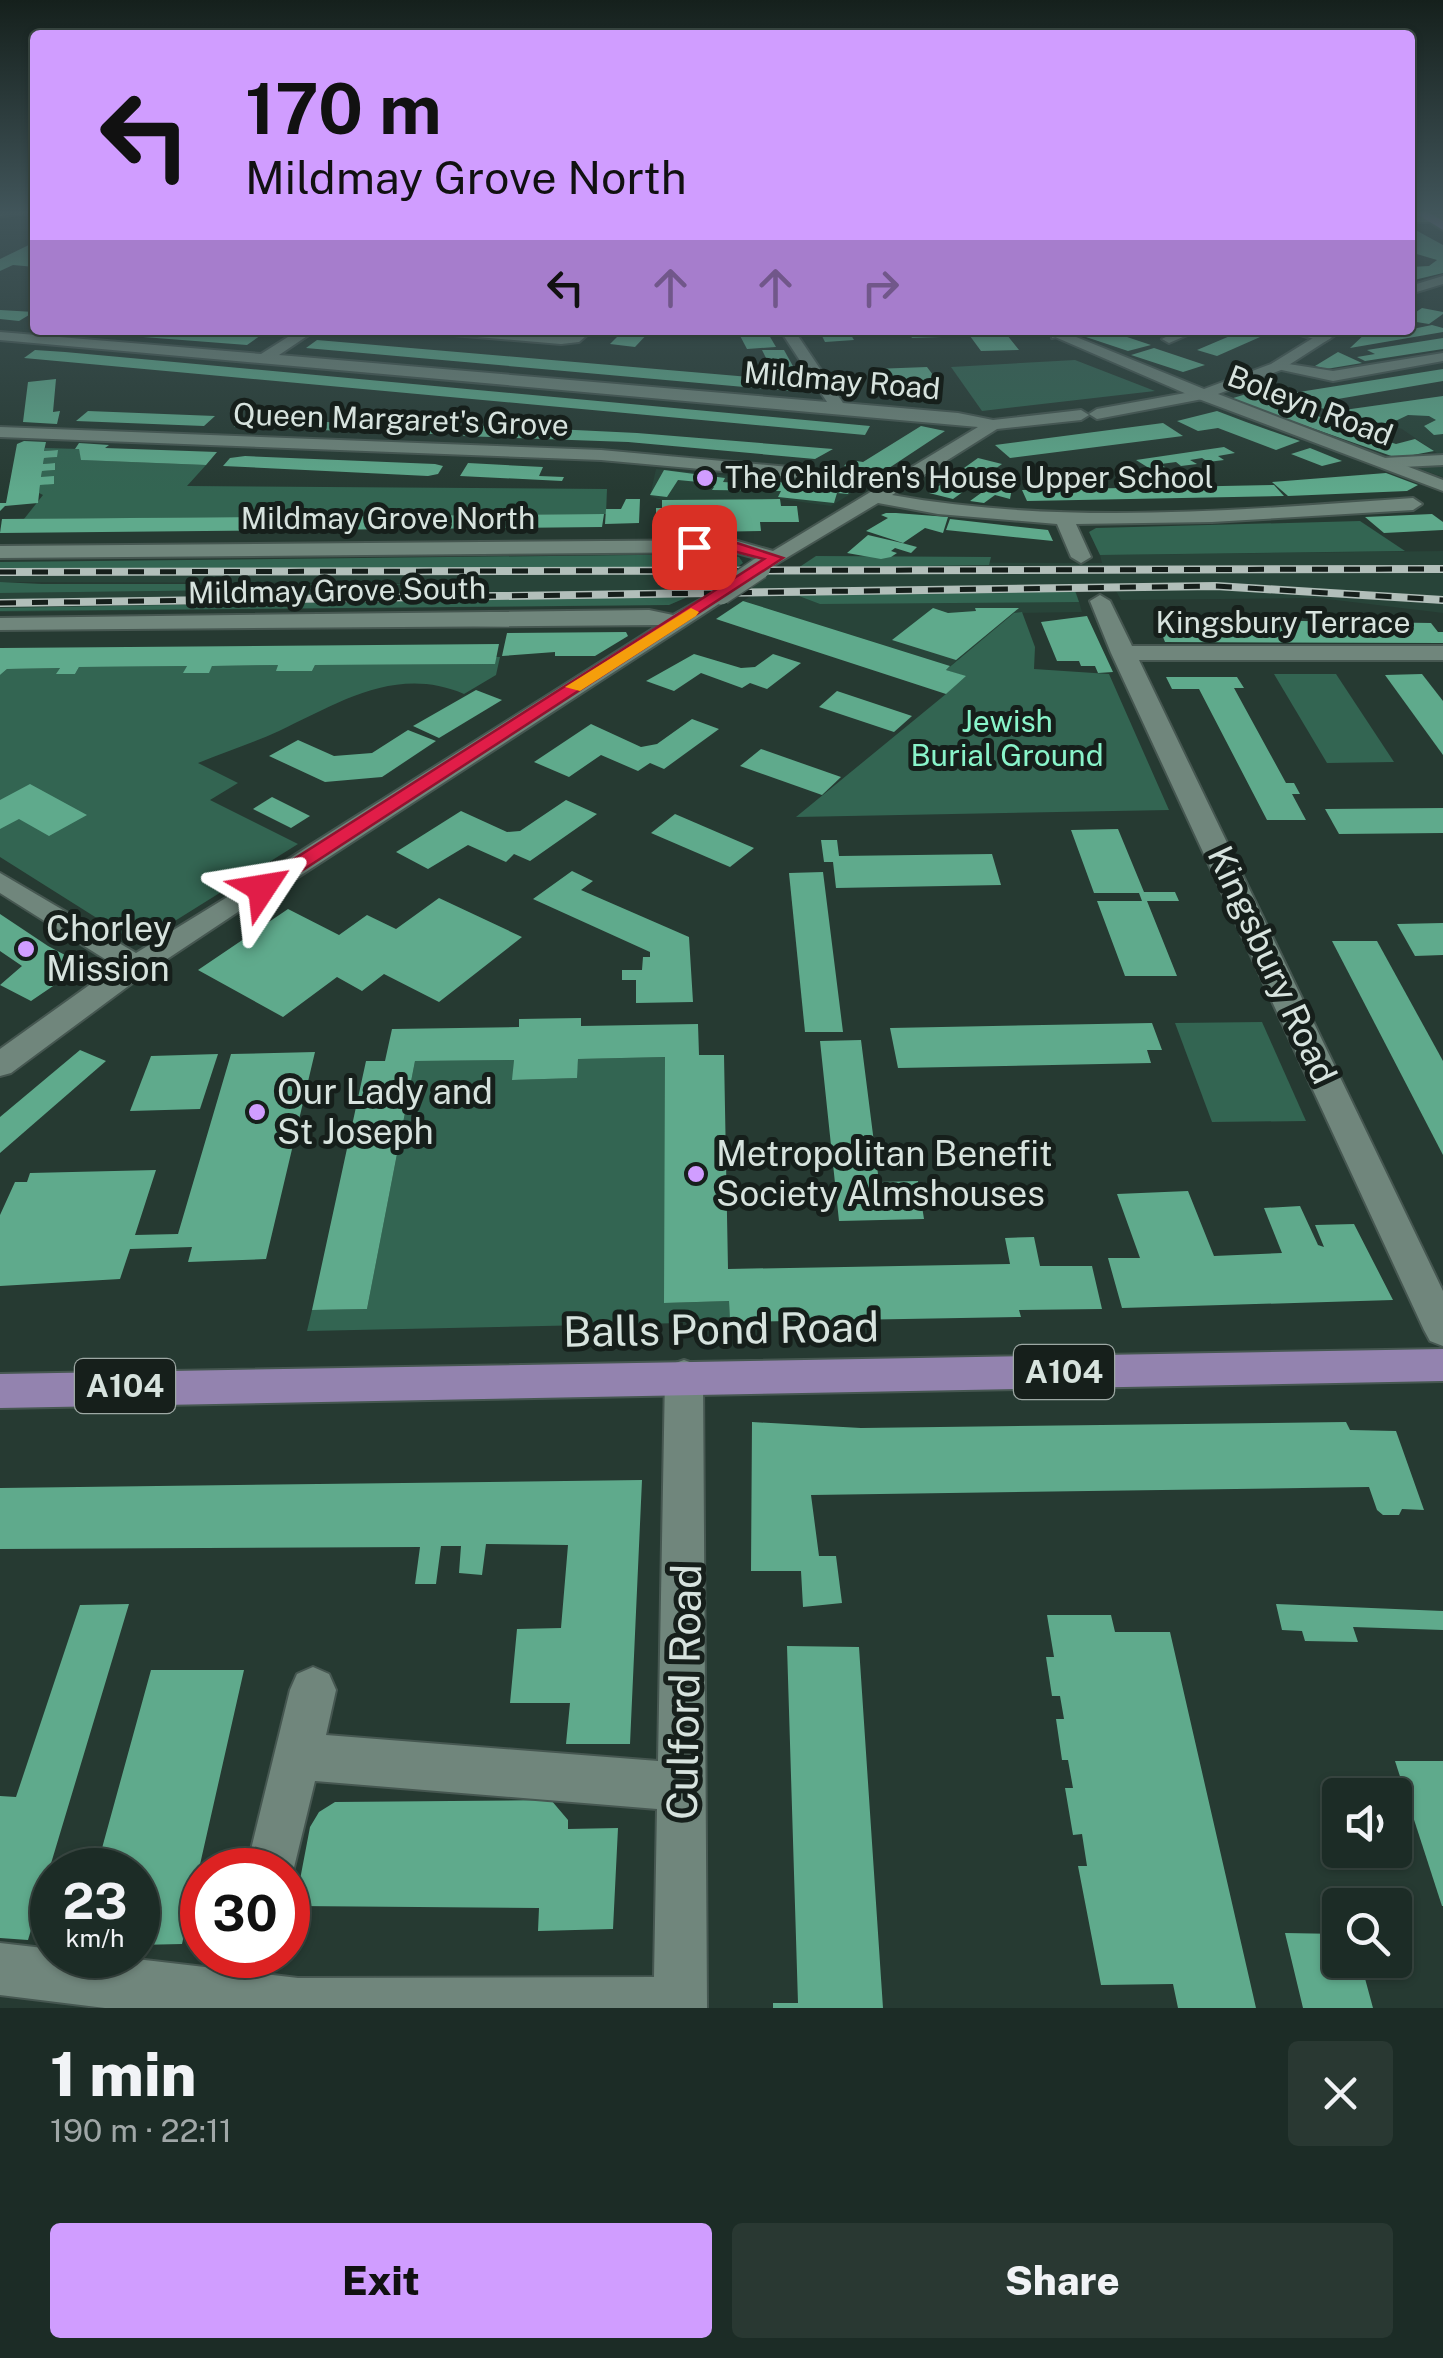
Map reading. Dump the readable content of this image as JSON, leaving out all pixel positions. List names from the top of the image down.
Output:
{
  "streets": {
    "main road": ["Balls Pond Road", "A104"],
    "street": [
      "Mildmay Road",
      "Boleyn Road",
      "Queen Margaret's Grove",
      "Mildmay Grove North",
      "Mildmay Grove South",
      "Kingsbury Terrace",
      "Kingsbury Road",
      "Culford Road"
    ]
  },
  "crossings": [
    ["Mildmay Road", "Boleyn Road"],
    ["Kingsbury Terrace", "Kingsbury Road"],
    ["Balls Pond Road", "Culford Road"]
  ],
  "parks": ["Jewish Burial Ground"],
  "places": [
    "The Children's House Upper School",
    "Chorley Mission",
    "Our Lady and St Joseph",
    "Metropolitan Benefit Society Almshouses"
  ],
  "page": {
    "turn": ["170 m", "Mildmay Grove North"],
    "speed": "23 km/h",
    "limit": "30",
    "heading": ["1 min", "190 m · 22:11"],
    "buttons": ["Exit", "Share"]
  }
}
